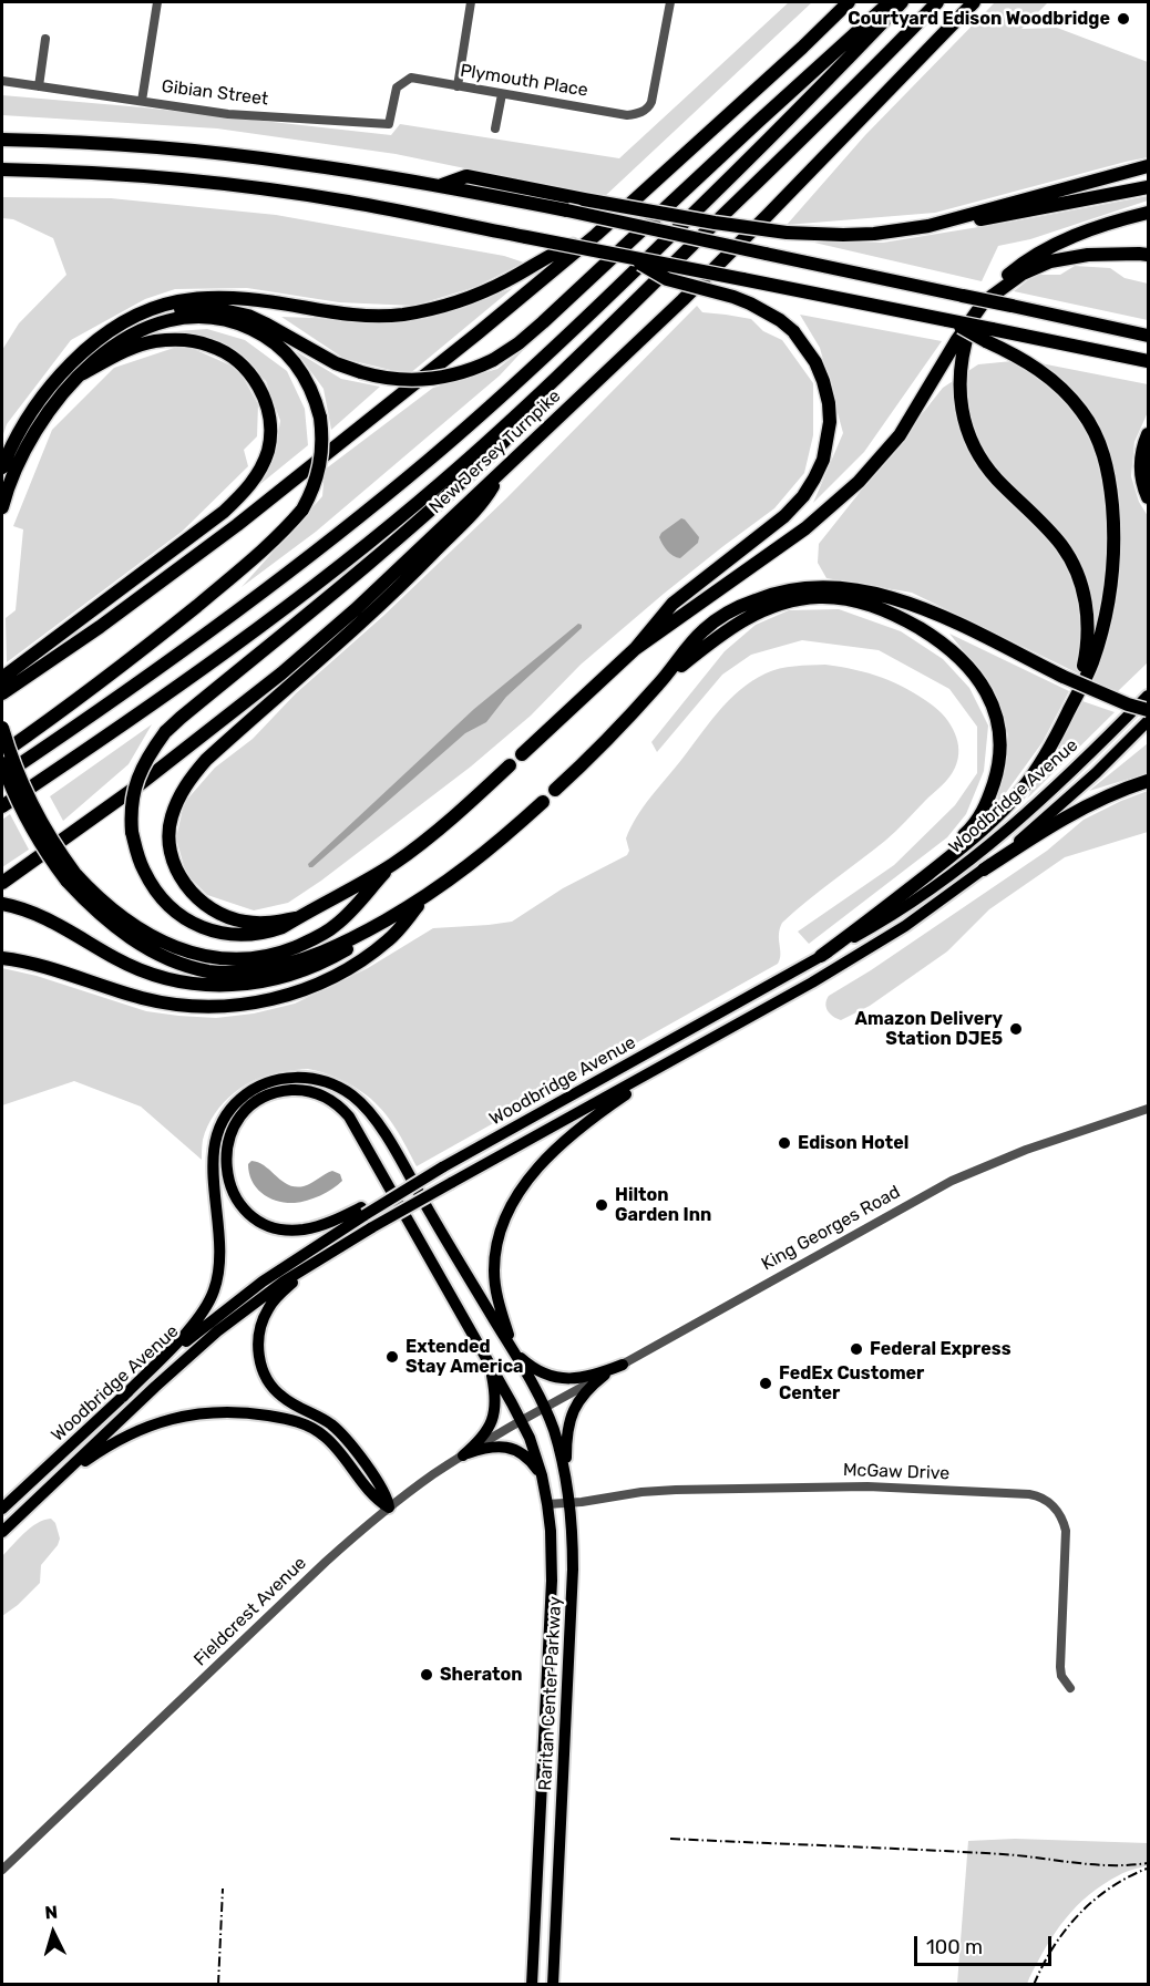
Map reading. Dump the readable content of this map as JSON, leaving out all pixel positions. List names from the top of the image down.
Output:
{
  "streets": {
    "highway": ["New Jersey Turnpike"],
    "main road": ["Woodbridge Avenue", "Raritan Center Parkway"],
    "street": [
      "Plymouth Place",
      "Gibian Street",
      "King Georges Road",
      "McGaw Drive",
      "Fieldcrest Avenue"
    ]
  },
  "crossings": [
    ["Plymouth Place", "Gibian Street"],
    ["King Georges Road", "Fieldcrest Avenue"],
    ["King Georges Road", "Raritan Center Parkway"],
    ["McGaw Drive", "Raritan Center Parkway"],
    ["Fieldcrest Avenue", "Raritan Center Parkway"]
  ],
  "places": [
    "Courtyard Edison Woodbridge",
    "Amazon Delivery Station DJE5",
    "Edison Hotel",
    "Hilton Garden Inn",
    "Federal Express",
    "Extended Stay America",
    "FedEx Customer Center",
    "Sheraton"
  ],
  "scale_bar": "100 m",
  "north": "top"
}
